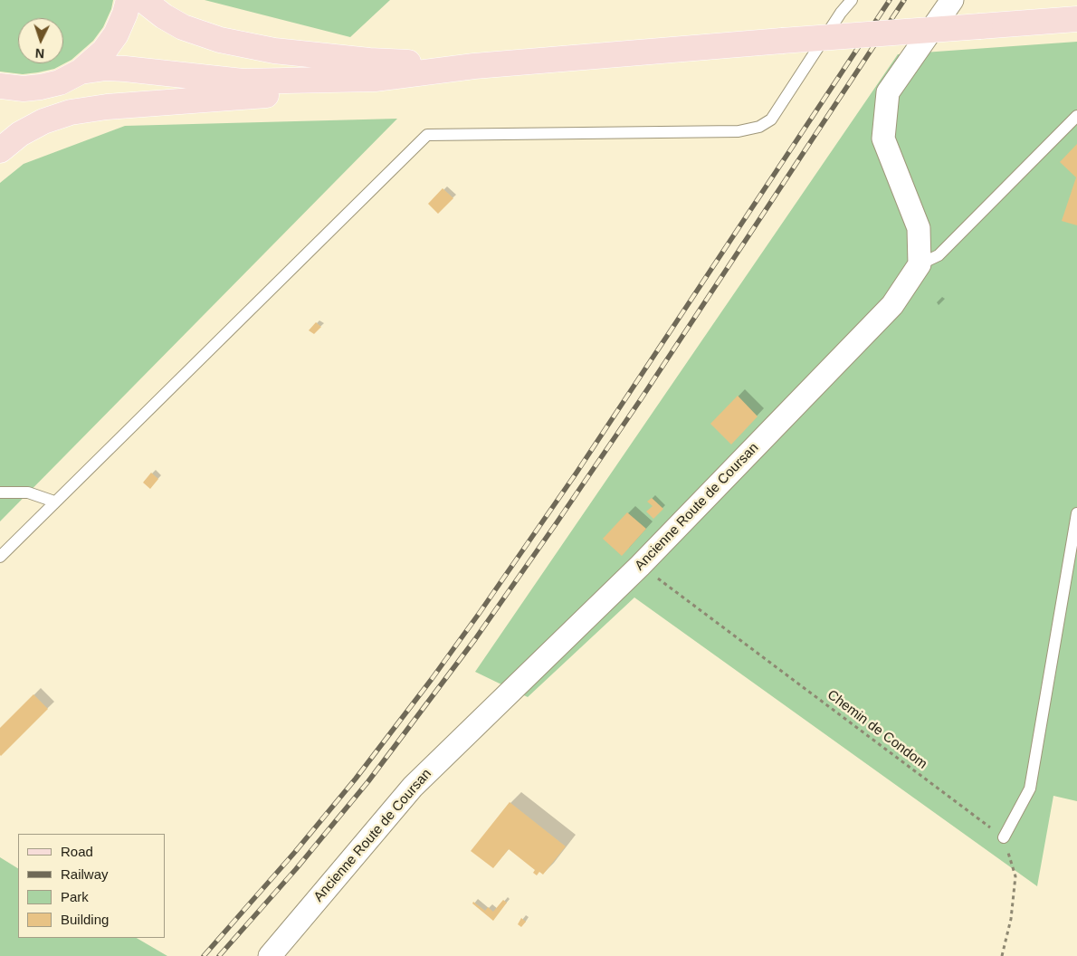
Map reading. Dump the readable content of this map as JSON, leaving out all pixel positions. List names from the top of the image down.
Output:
{
  "streets": {
    "street": ["Ancienne Route de Coursan"],
    "path": ["Chemin de Condom"]
  },
  "crossings": [
    ["Ancienne Route de Coursan", "Chemin de Condom"]
  ],
  "legend": [
    "Road",
    "Railway",
    "Park",
    "Building"
  ],
  "north": "bottom"
}
